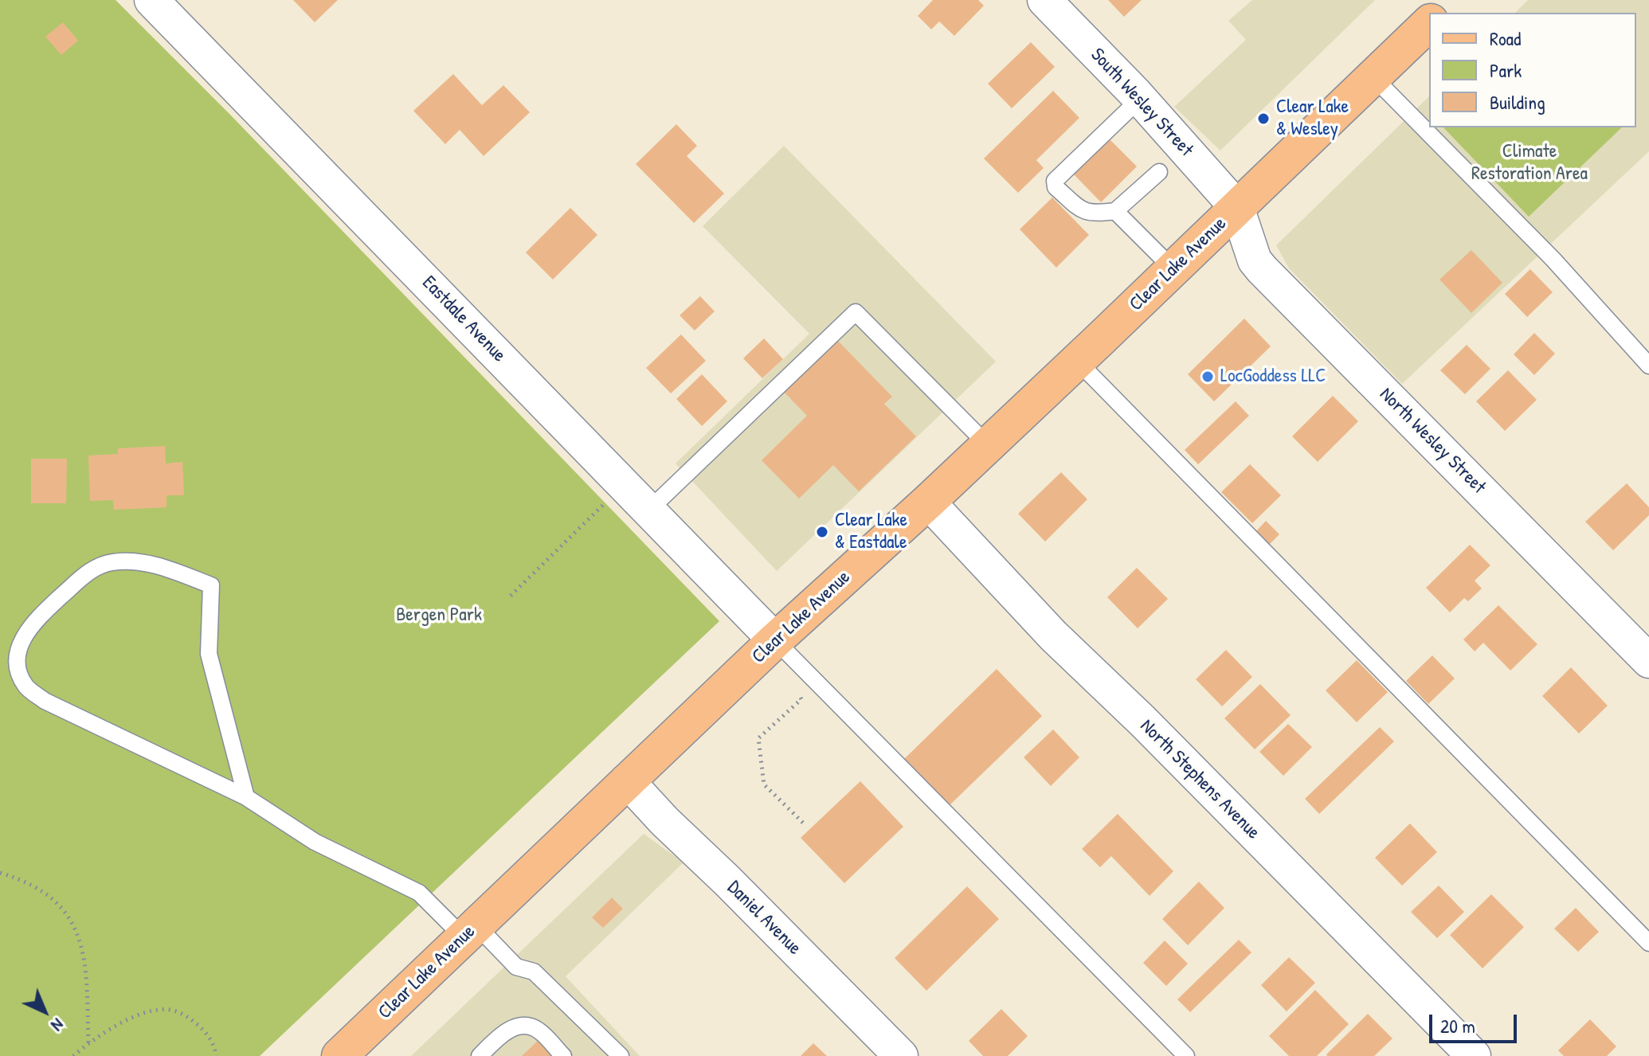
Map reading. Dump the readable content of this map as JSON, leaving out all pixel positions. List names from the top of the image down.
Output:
{
  "streets": {
    "main road": ["Clear Lake Avenue"],
    "street": [
      "South Wesley Street",
      "Eastdale Avenue",
      "North Wesley Street",
      "North Stephens Avenue",
      "Daniel Avenue"
    ]
  },
  "crossings": [
    ["South Wesley Street", "Clear Lake Avenue"],
    ["South Wesley Street", "North Wesley Street"],
    ["Clear Lake Avenue", "Eastdale Avenue"],
    ["Clear Lake Avenue", "North Wesley Street"],
    ["Clear Lake Avenue", "North Stephens Avenue"],
    ["Clear Lake Avenue", "Daniel Avenue"]
  ],
  "parks": ["Climate Restoration Area", "Bergen Park"],
  "places": ["Clear Lake & Wesley", "LocGoddess LLC", "Clear Lake & Eastdale"],
  "legend": ["Road", "Park", "Building"],
  "scale_bar": "20 m",
  "north": "bottom right"
}
